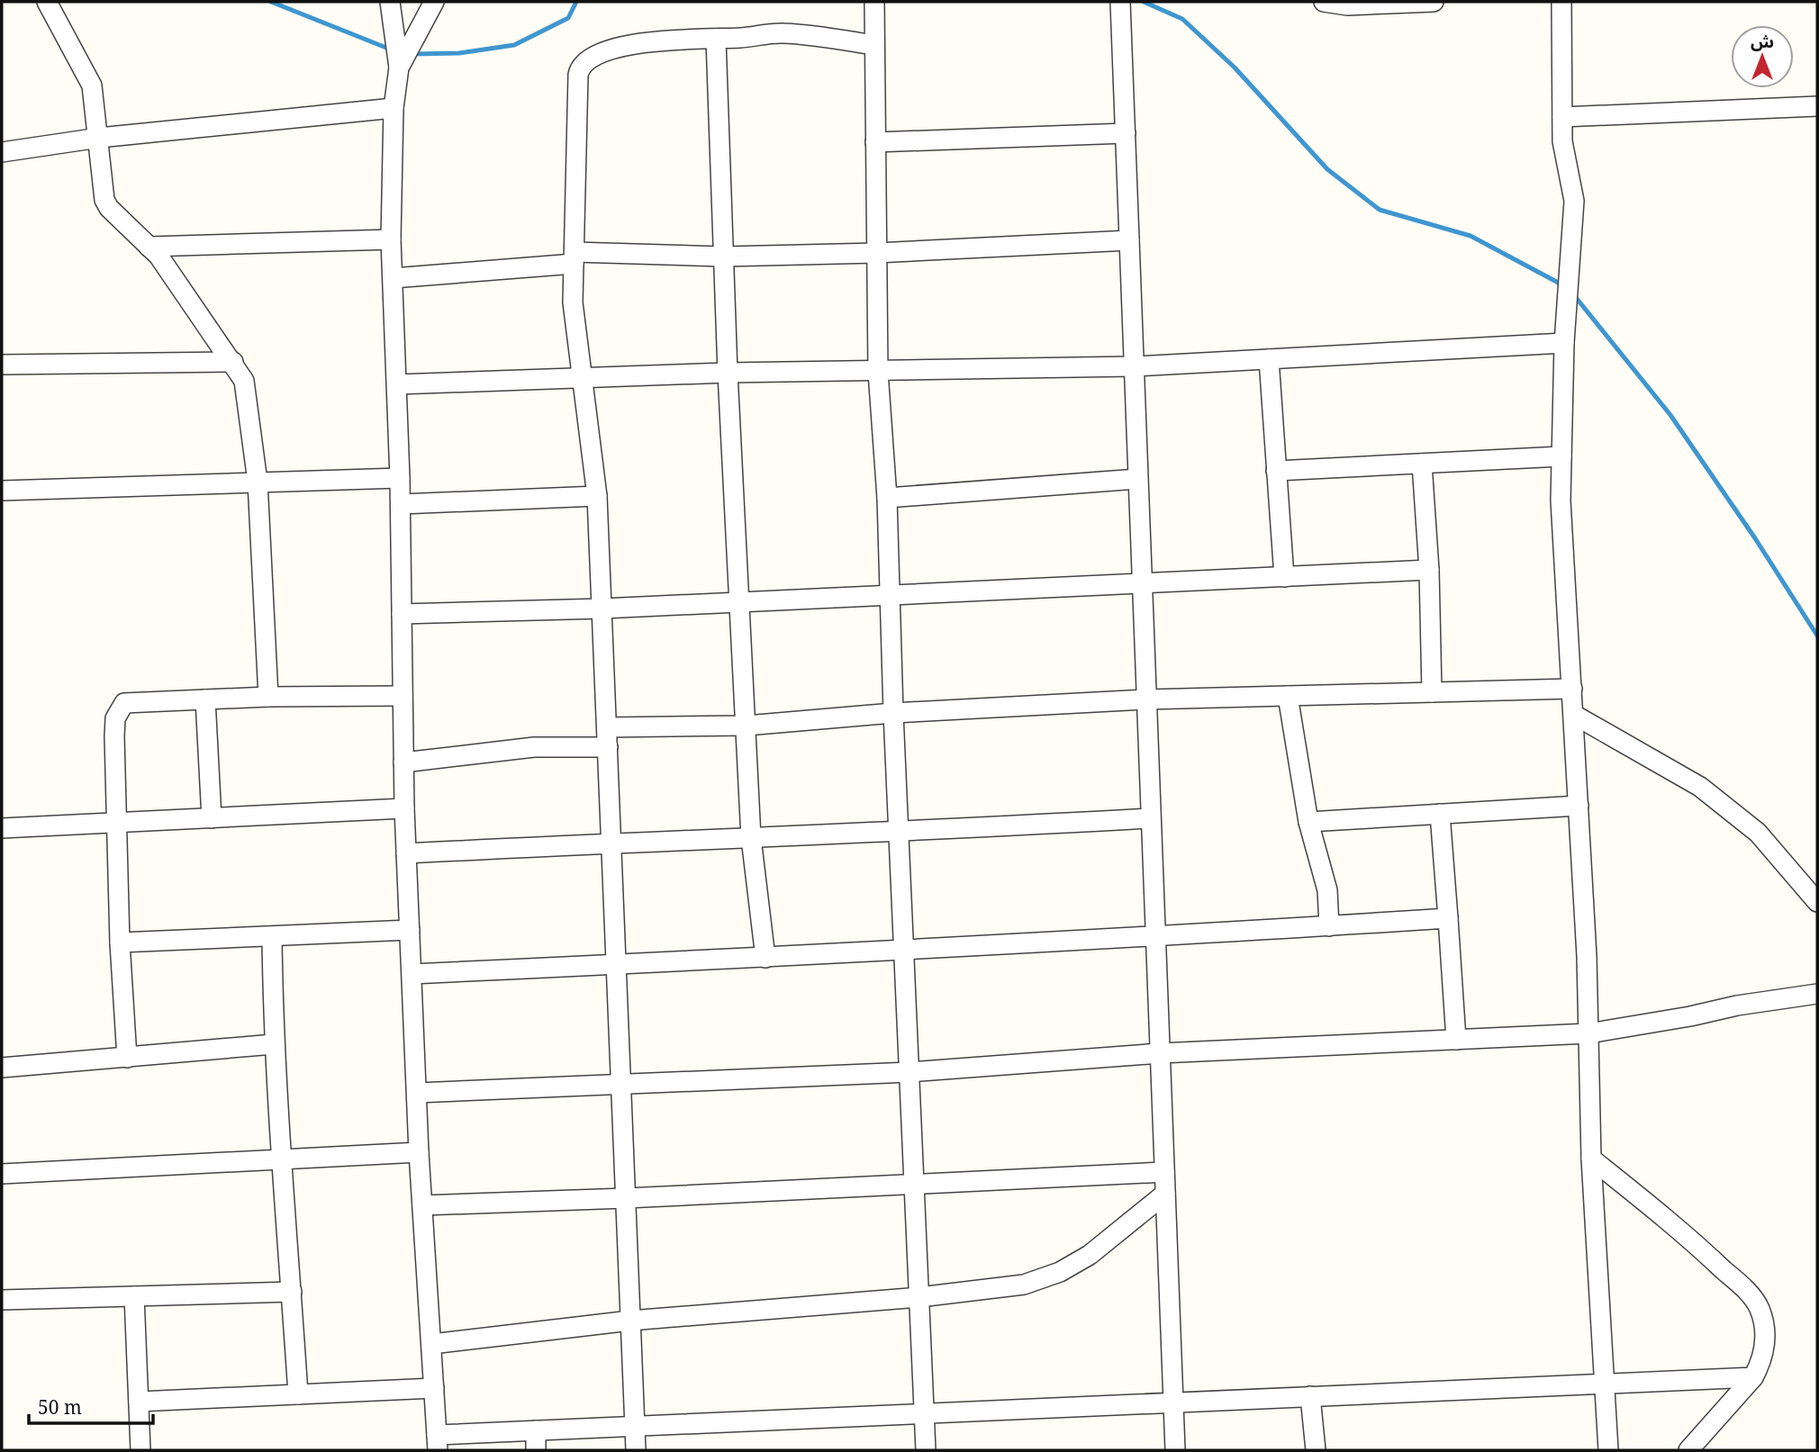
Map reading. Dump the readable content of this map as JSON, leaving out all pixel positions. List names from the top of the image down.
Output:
{
  "scale_bar": "50 m",
  "north": "top"
}
